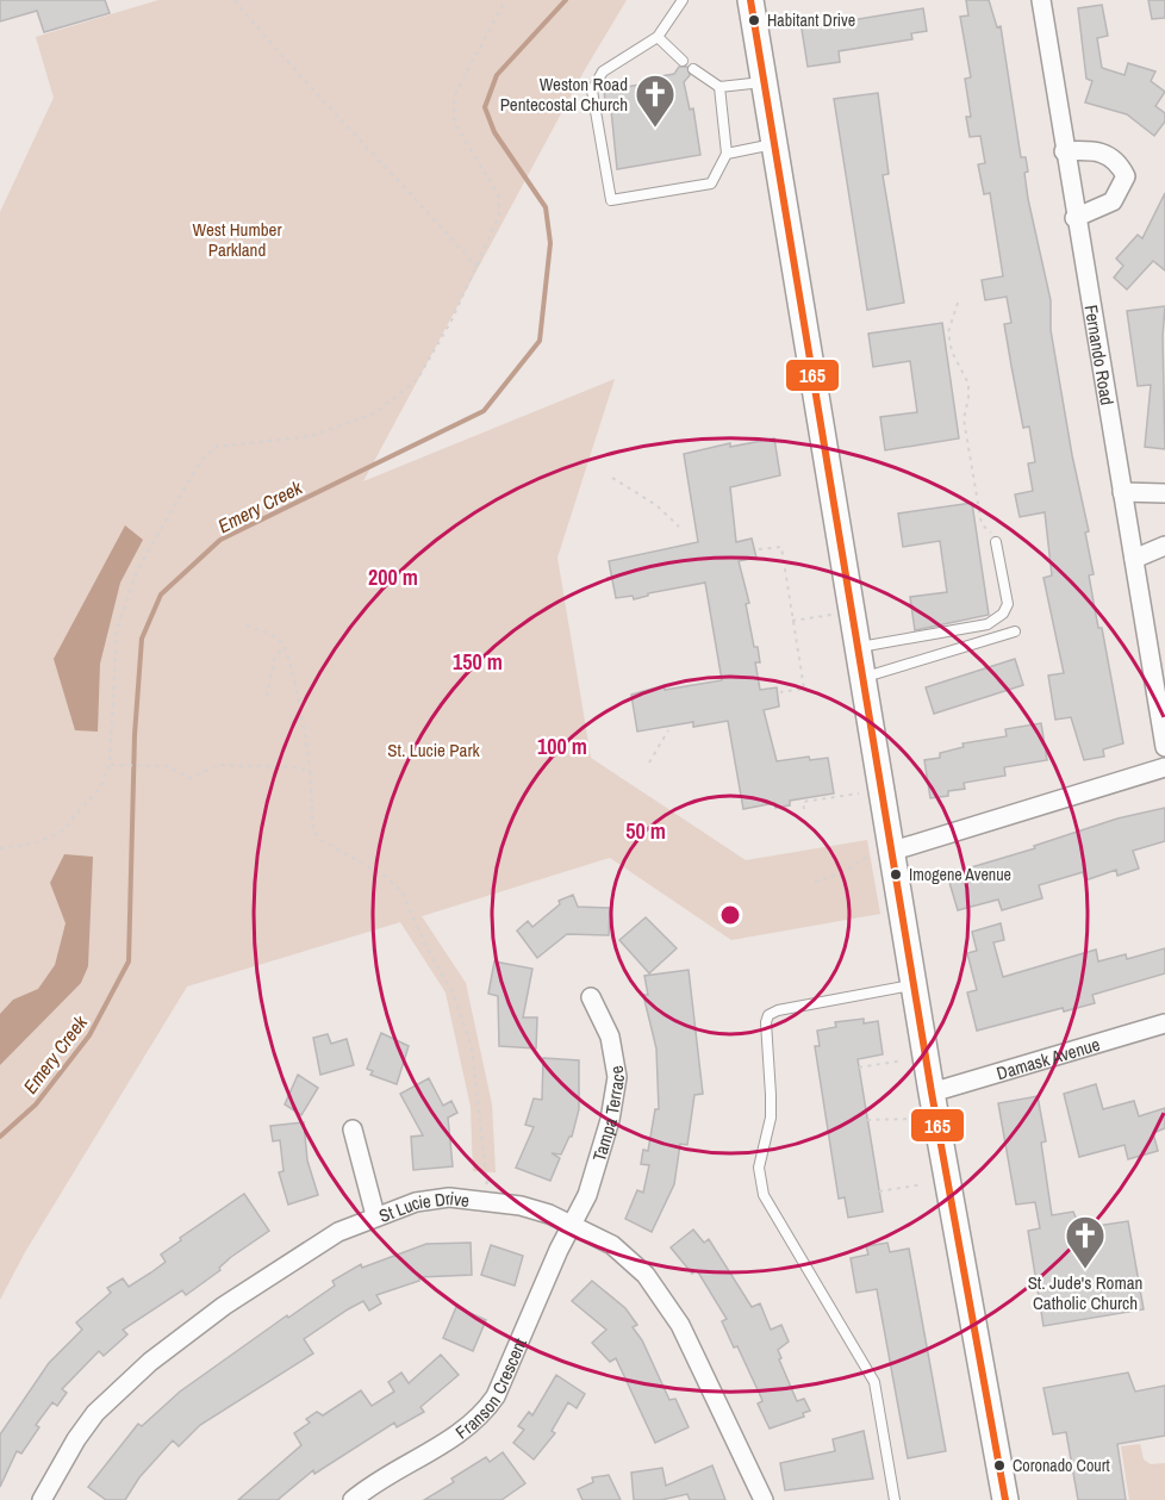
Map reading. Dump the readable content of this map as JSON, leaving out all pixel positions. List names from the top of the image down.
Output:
{
  "streets": {
    "street": [
      "Fernando Road",
      "Damask Avenue",
      "Tampa Terrace",
      "St Lucie Drive",
      "Franson Crescent"
    ]
  },
  "crossings": [
    ["Tampa Terrace", "St Lucie Drive"],
    ["Tampa Terrace", "Franson Crescent"],
    ["St Lucie Drive", "Franson Crescent"]
  ],
  "water": ["Emery Creek"],
  "parks": ["West Humber Parkland", "St. Lucie Park"],
  "places": {
    "other": ["Habitant Drive", "Imogene Avenue", "Coronado Court"],
    "church": ["Weston Road Pentecostal Church", "St. Jude's Roman Catholic Church"]
  },
  "lines": ["transit line 165"],
  "rings": [
    "200 m",
    "150 m",
    "100 m",
    "50 m"
  ]
}
